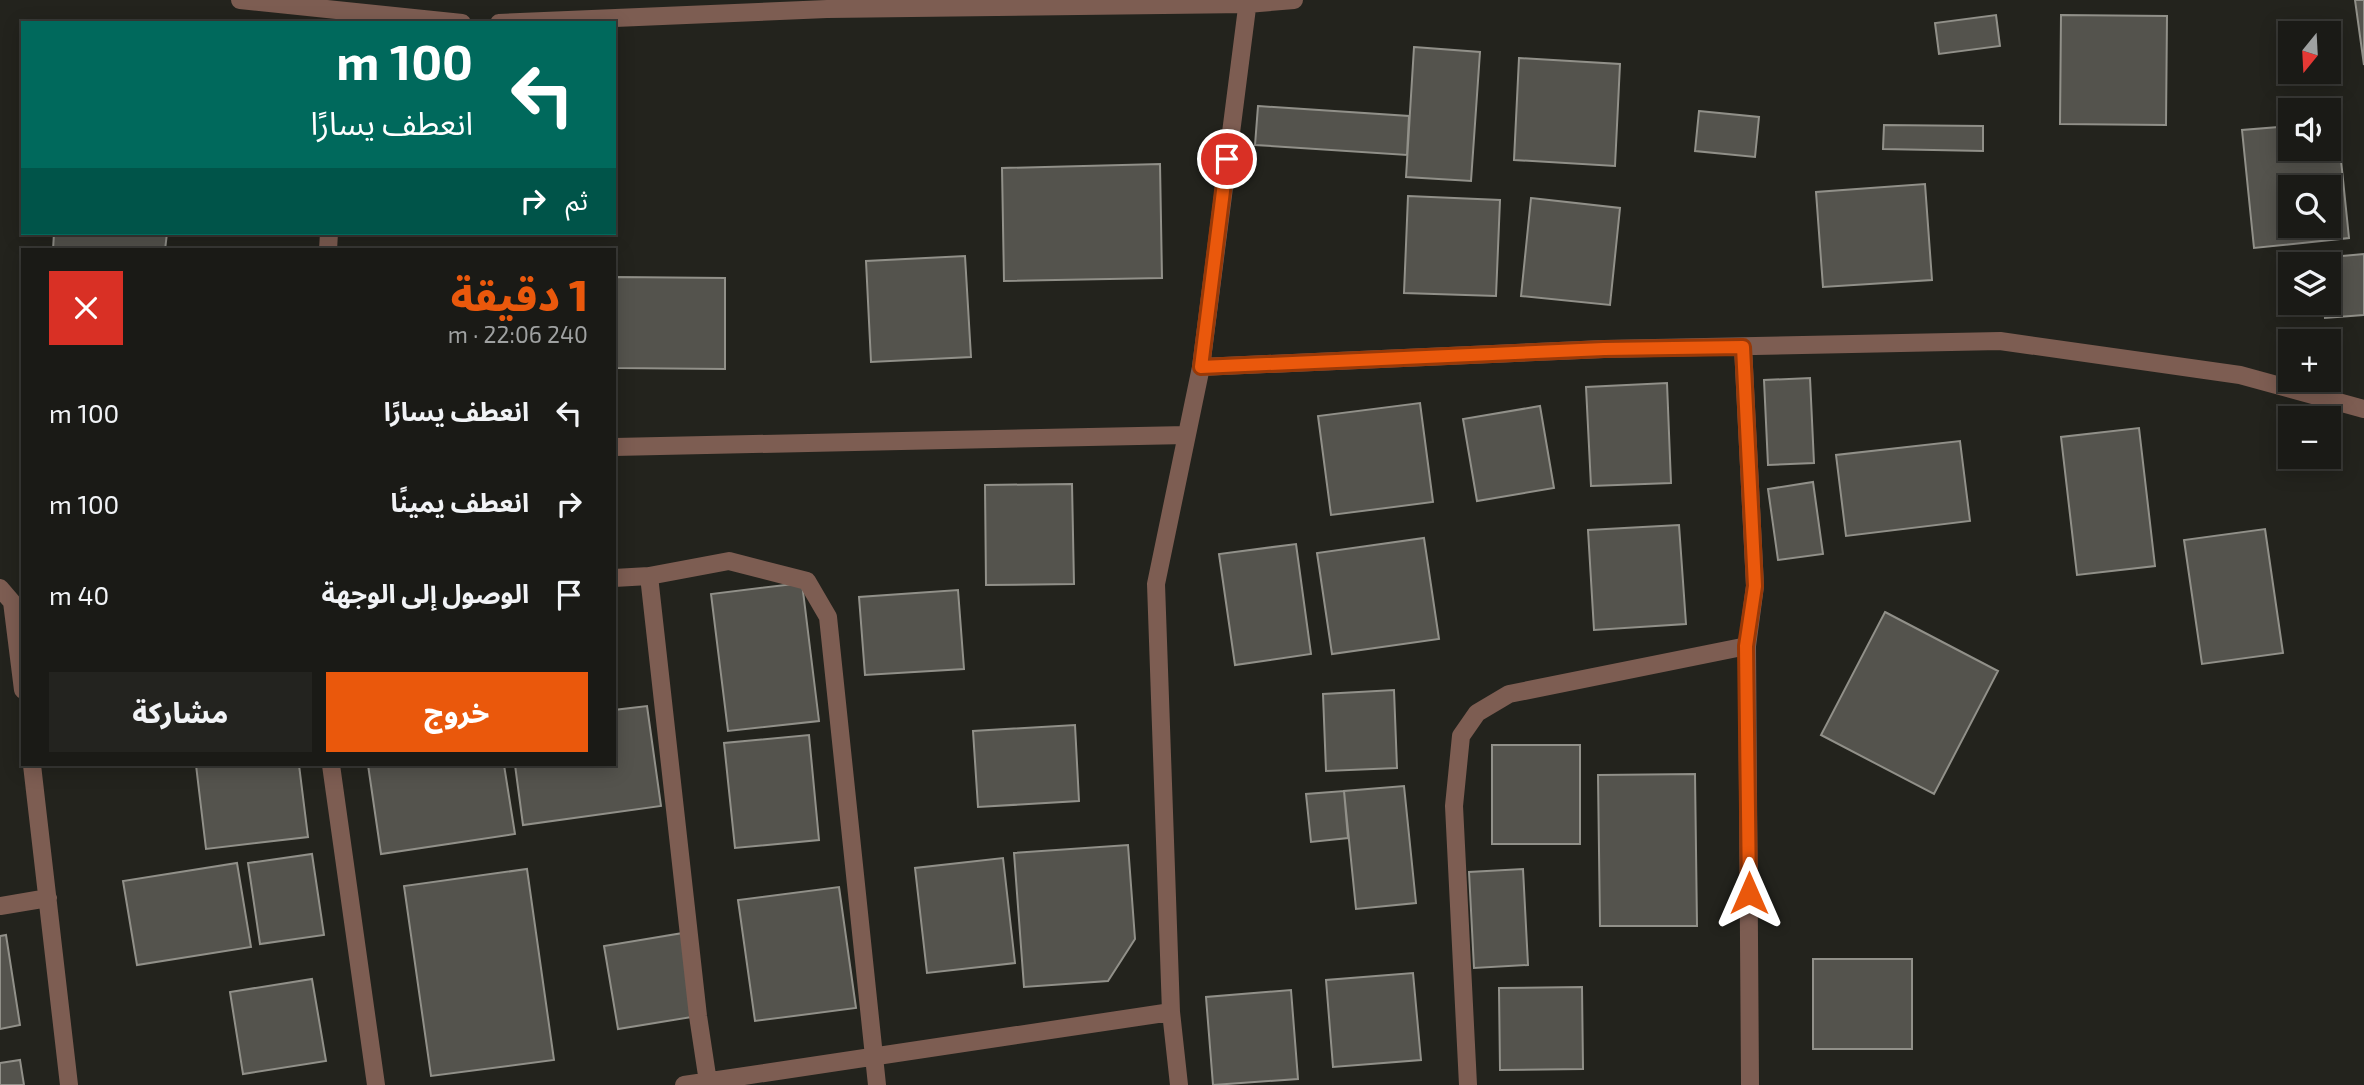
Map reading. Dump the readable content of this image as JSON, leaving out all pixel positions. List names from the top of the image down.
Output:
{
  "north": "bottom",
  "page": {
    "map_buttons": ["+", "−"],
    "turn": ["100 m", "انعطف يسارًا"],
    "then": "ثم",
    "heading": ["1 دقيقة", "240 m · 22:06"],
    "list": [
      {
        "name": "انعطف يسارًا",
        "value": "100 m"
      },
      {
        "name": "انعطف يمينًا",
        "value": "100 m"
      },
      {
        "name": "الوصول إلى الوجهة",
        "value": "40 m"
      }
    ],
    "buttons": ["خروج", "مشاركة"]
  }
}
